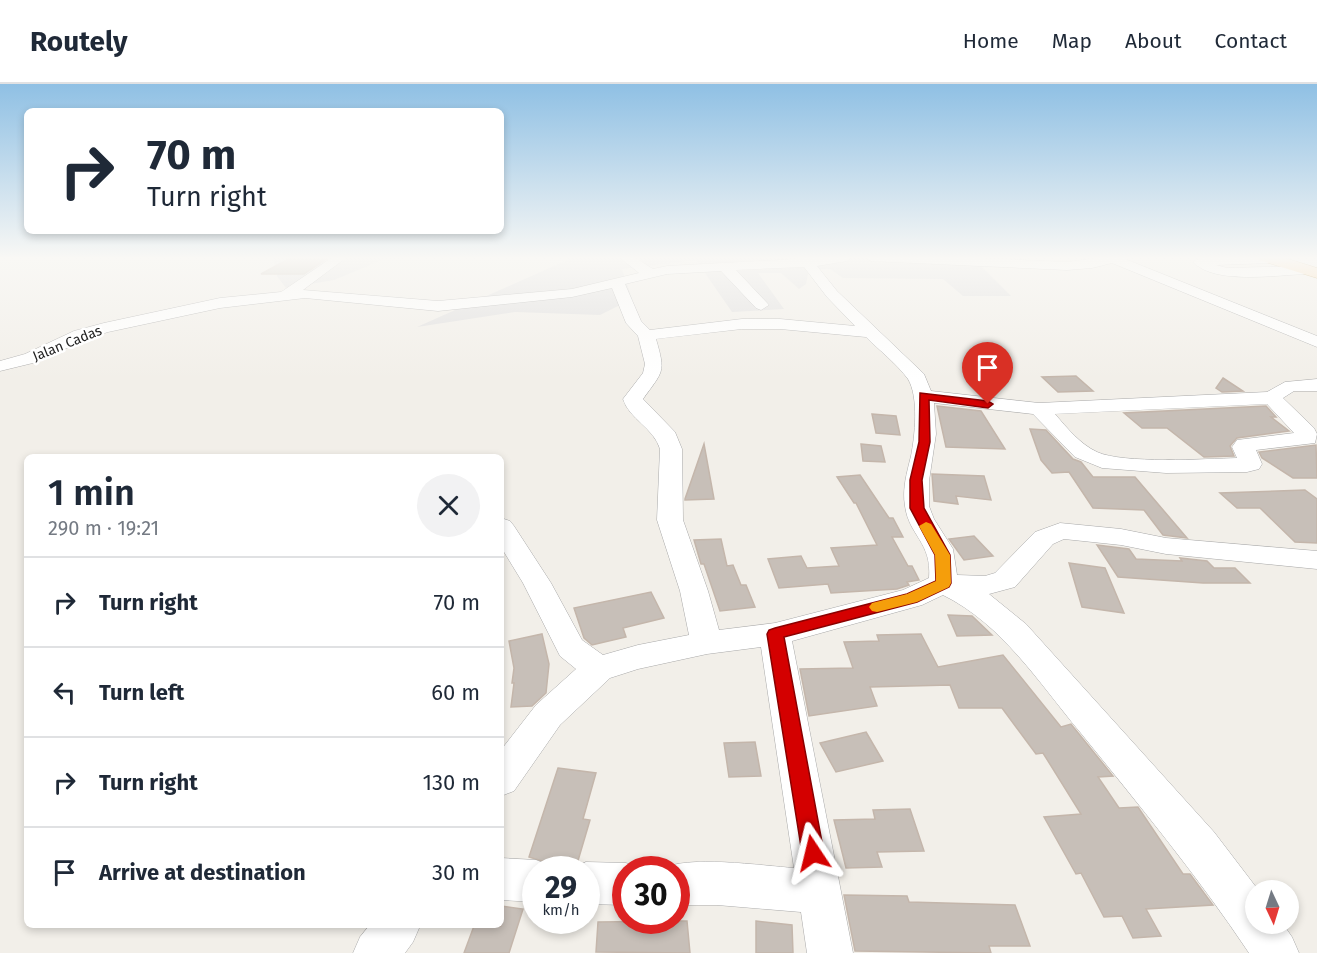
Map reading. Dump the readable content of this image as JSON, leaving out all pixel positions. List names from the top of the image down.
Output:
{
  "streets": {
    "street": ["Jalan Cadas"]
  },
  "north": "bottom",
  "page": {
    "header": "Routely",
    "nav": [
      "Home",
      "Map",
      "About",
      "Contact"
    ],
    "turn": ["70 m", "Turn right"],
    "heading": ["1 min", "290 m · 19:21"],
    "list": [
      {
        "name": "Turn right",
        "value": "70 m"
      },
      {
        "name": "Turn left",
        "value": "60 m"
      },
      {
        "name": "Turn right",
        "value": "130 m"
      },
      {
        "name": "Arrive at destination",
        "value": "30 m"
      }
    ],
    "speed": "29 km/h",
    "limit": "30"
  }
}
